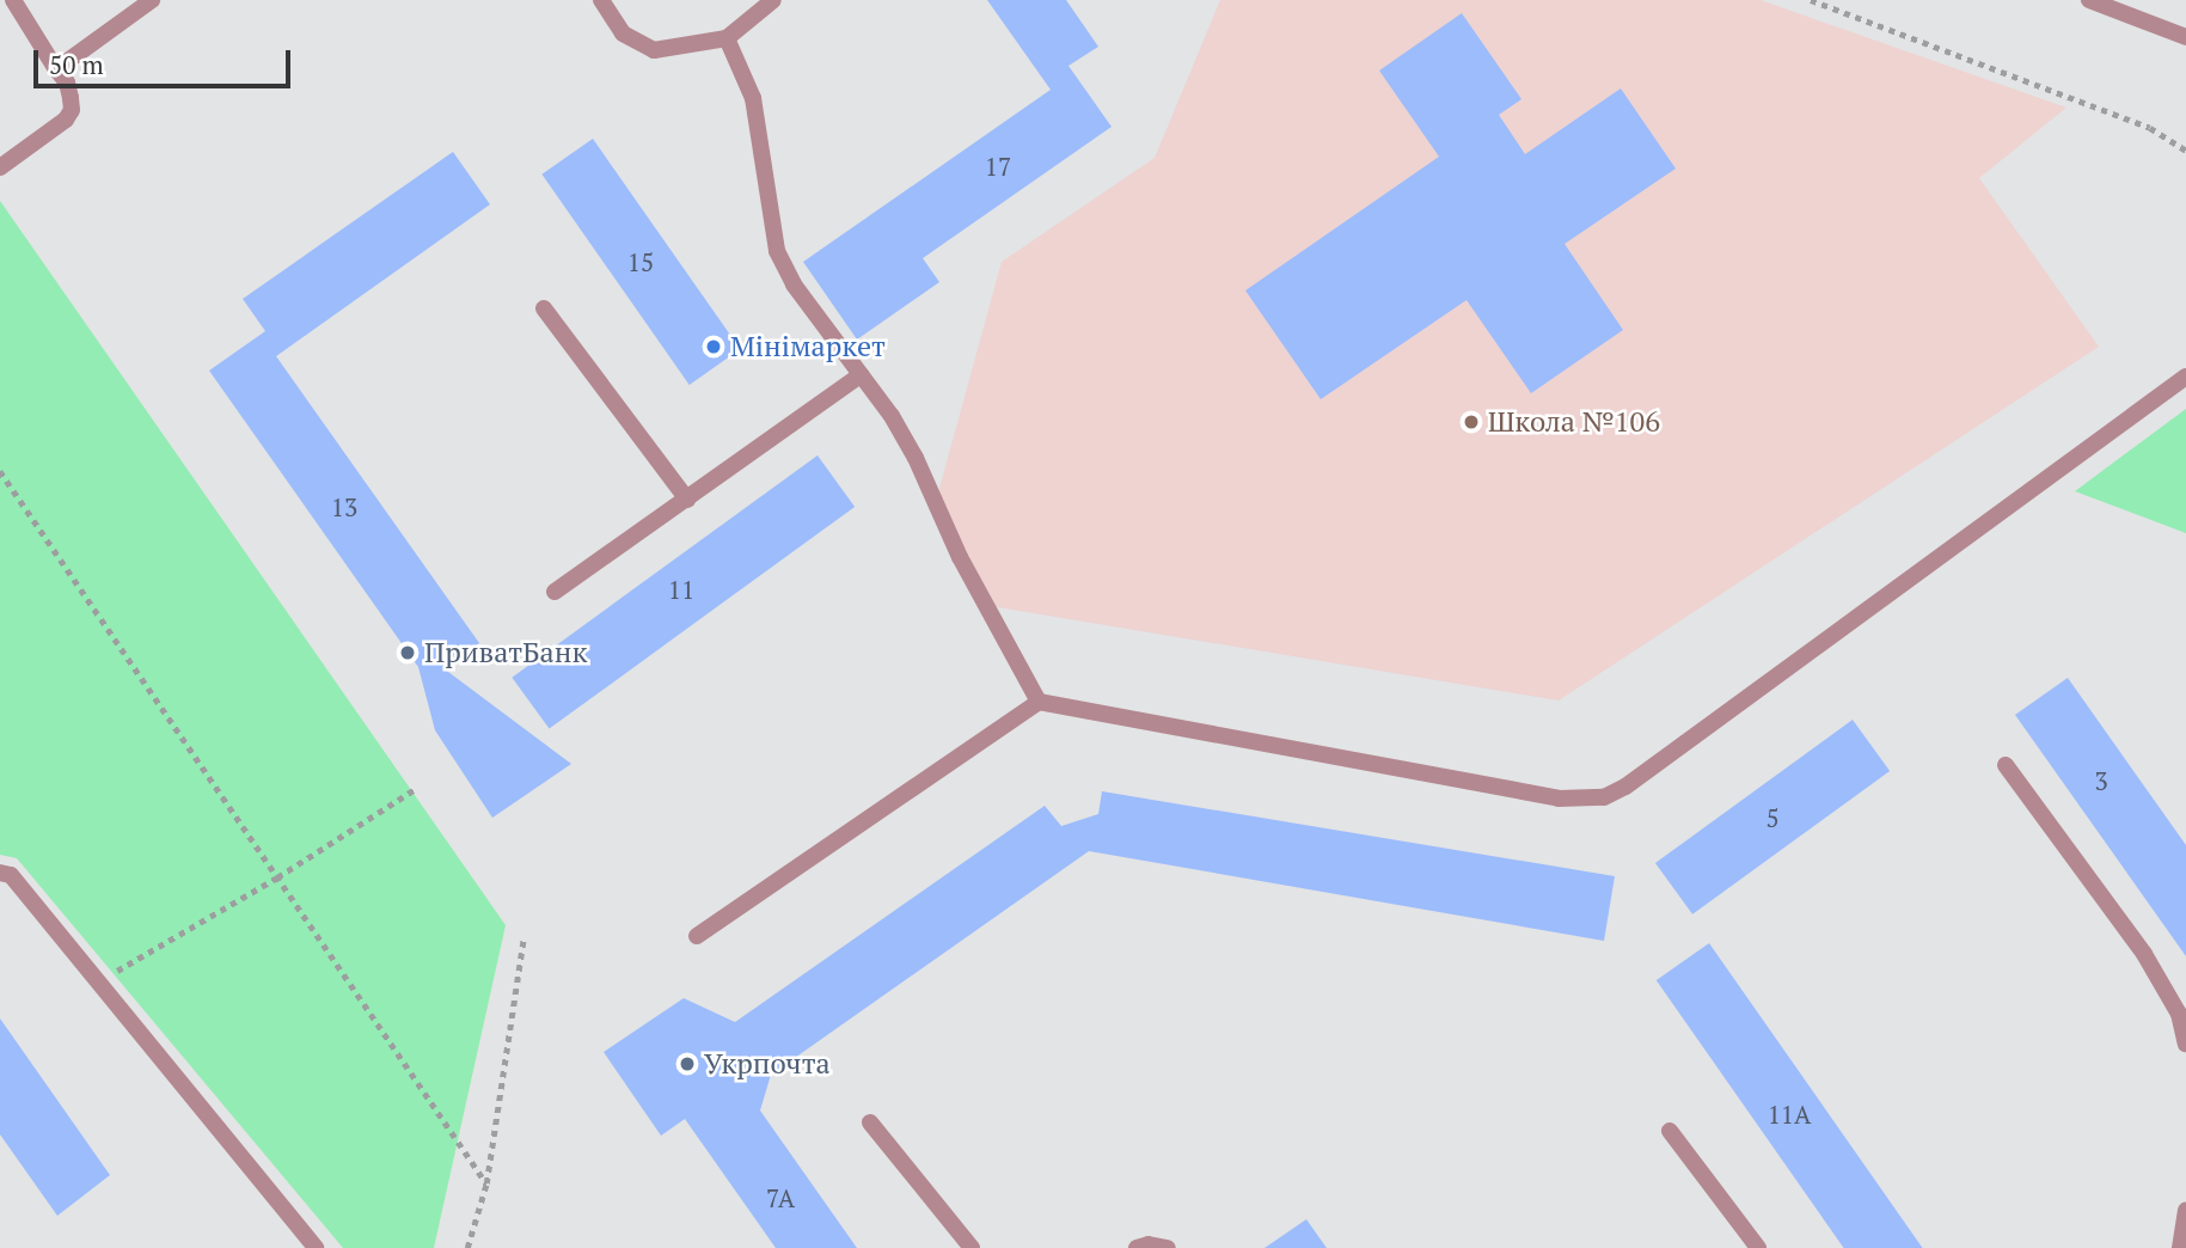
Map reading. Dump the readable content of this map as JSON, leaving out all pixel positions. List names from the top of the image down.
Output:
{
  "places": [
    "Мiнiмаркет",
    "Школа №106",
    "ПриватБанк",
    "Укрпочта"
  ],
  "house_numbers": [
    "17",
    "15",
    "13",
    "11",
    "3",
    "5",
    "11А",
    "7А"
  ],
  "scale_bar": "50 m"
}
